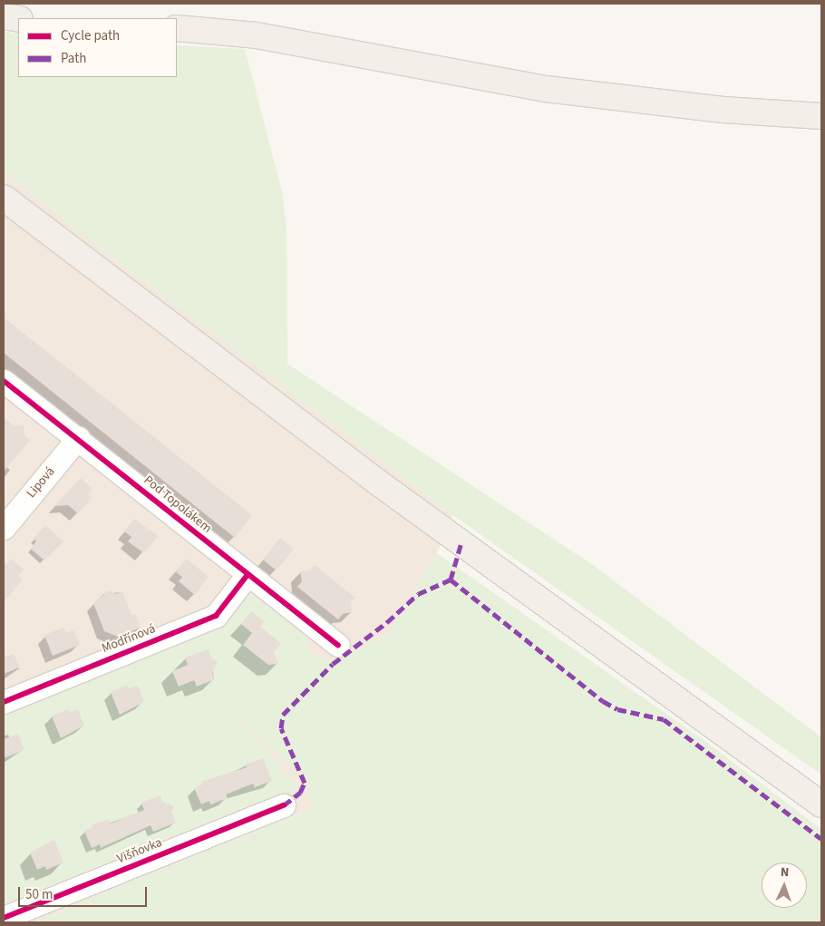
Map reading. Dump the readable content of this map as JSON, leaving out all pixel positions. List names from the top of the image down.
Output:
{
  "streets": {
    "street": [
      "Lipová",
      "Pod Topolákem",
      "Modřínová",
      "Višňovka"
    ]
  },
  "crossings": [
    ["Lipová", "Pod Topolákem"],
    ["Pod Topolákem", "Modřínová"]
  ],
  "legend": ["Cycle path", "Path"],
  "scale_bar": "50 m",
  "north": "top"
}
